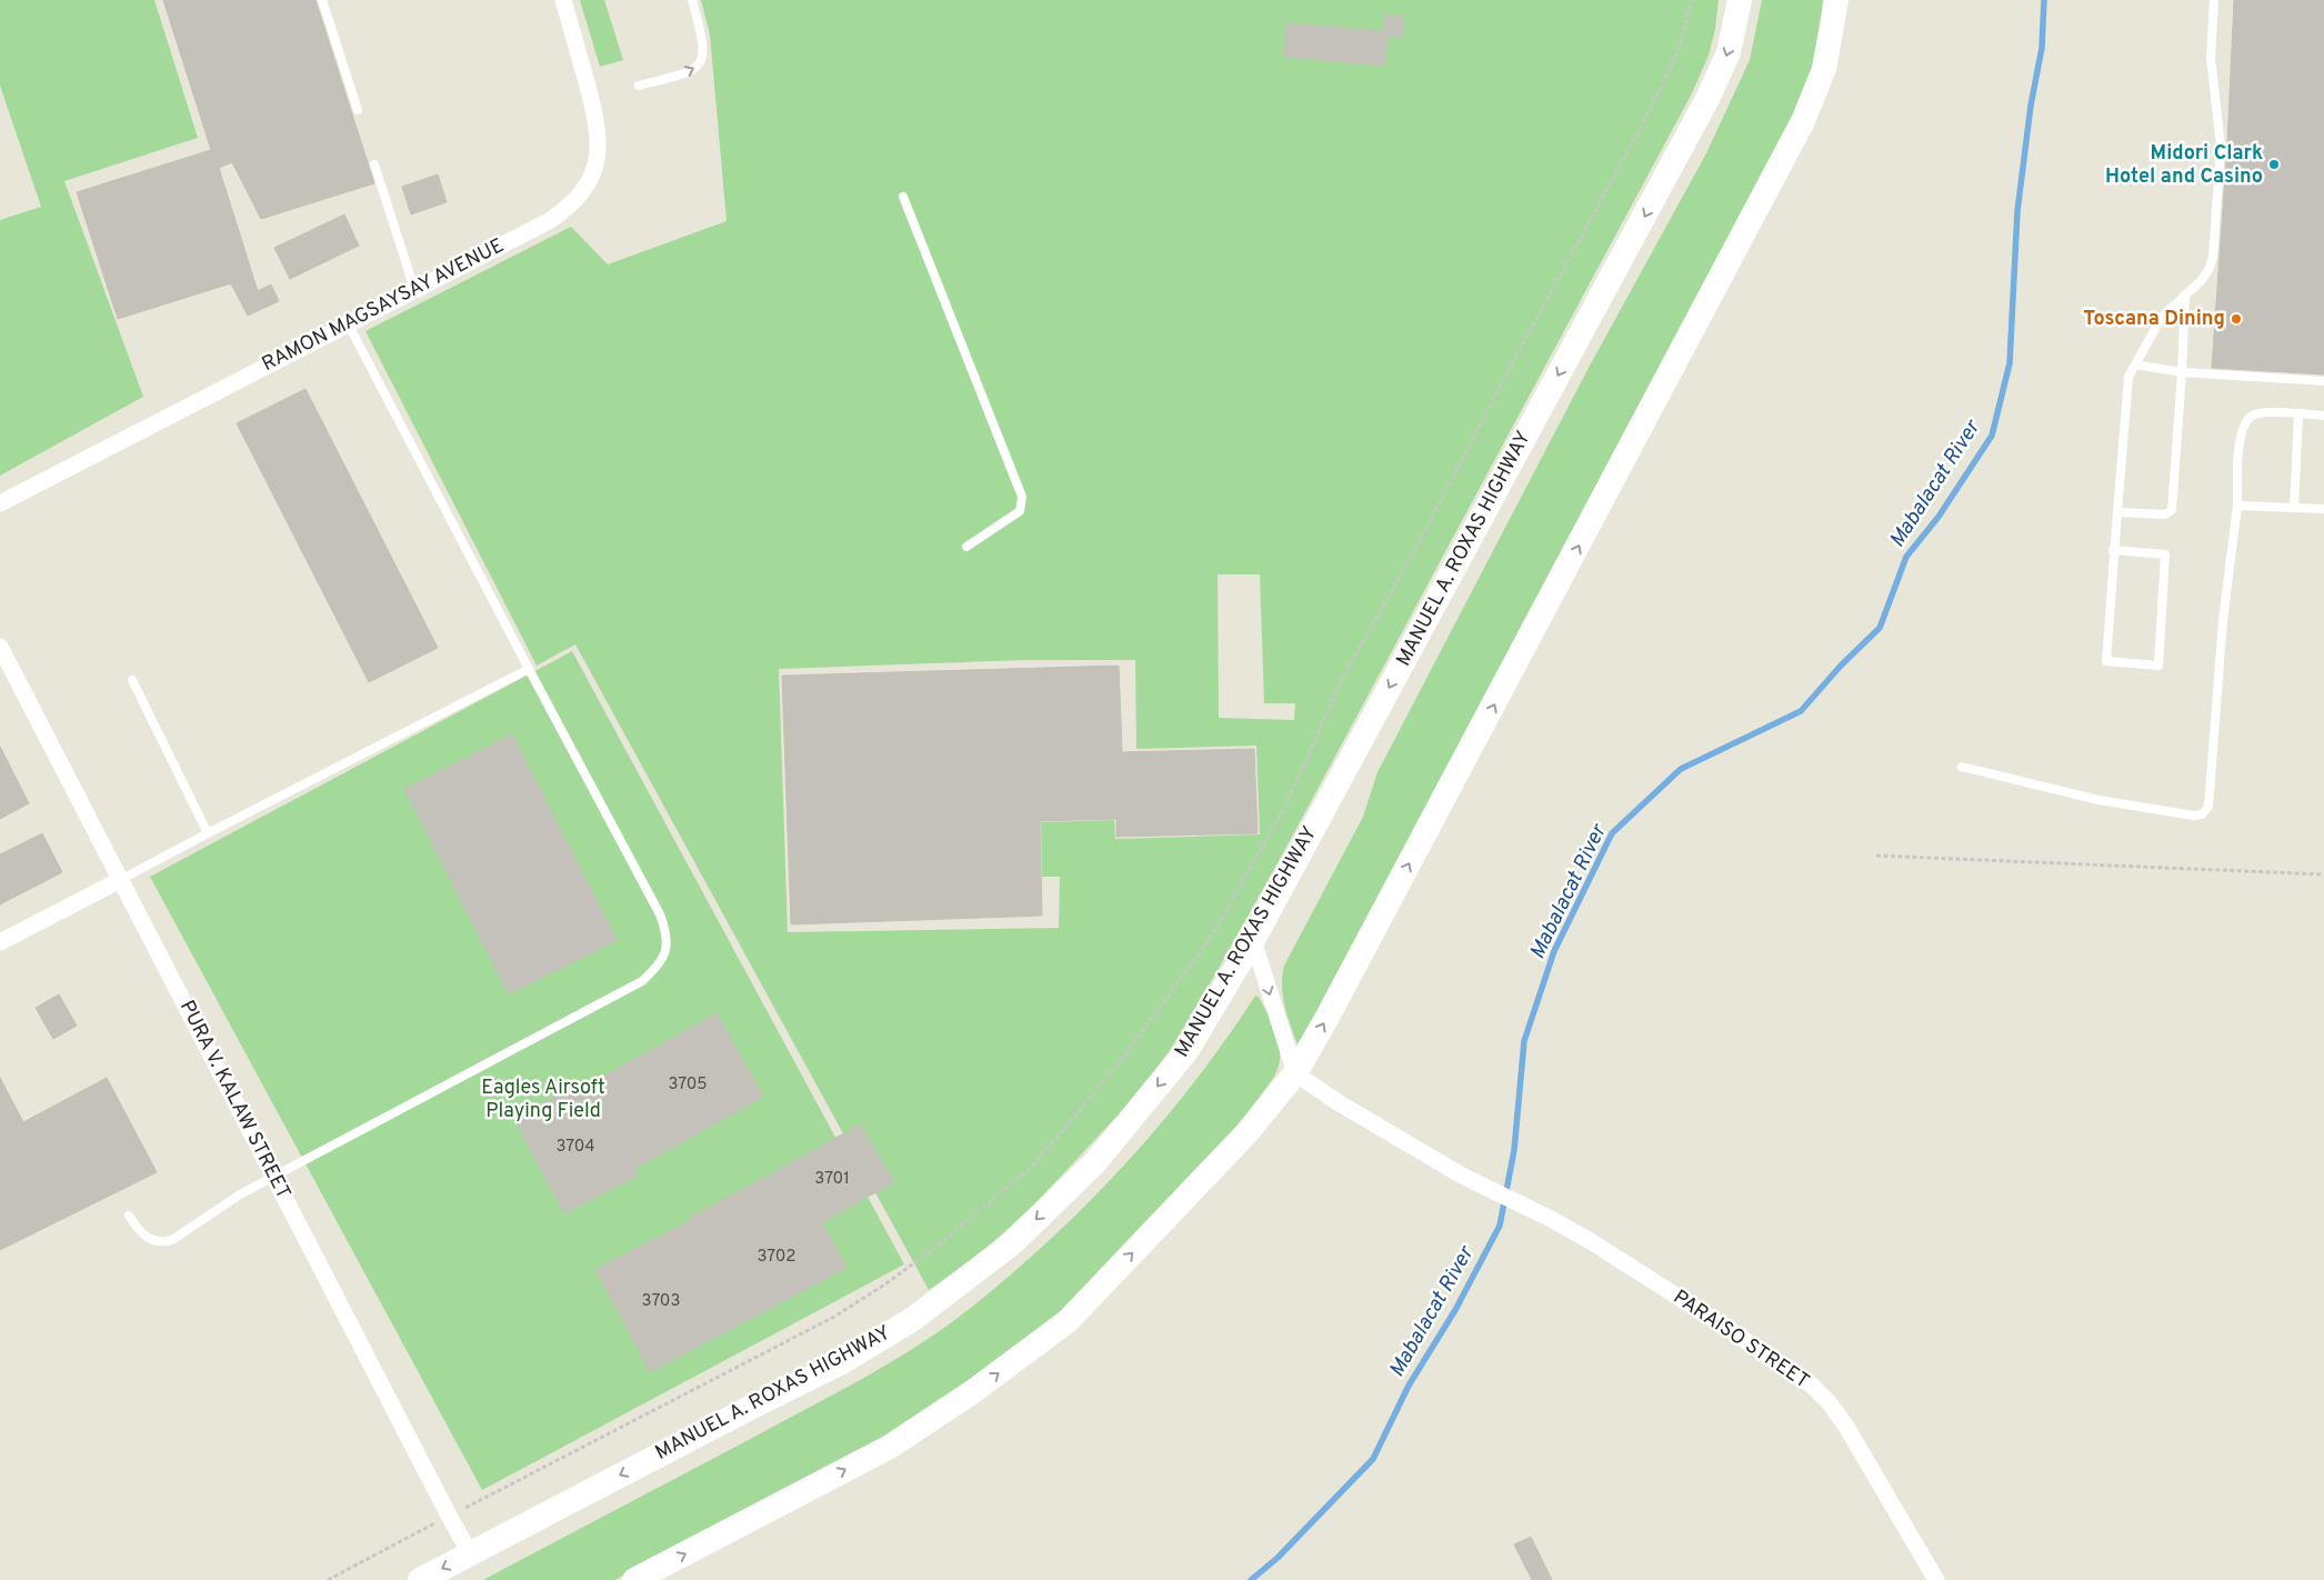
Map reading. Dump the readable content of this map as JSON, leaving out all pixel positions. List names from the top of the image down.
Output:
{
  "streets": {
    "main road": ["MANUEL A. ROXAS HIGHWAY"],
    "street": ["RAMON MAGSAYSAY AVENUE", "PURA V. KALAW STREET", "PARAISO STREET"]
  },
  "crossings": [
    ["MANUEL A. ROXAS HIGHWAY", "PURA V. KALAW STREET"]
  ],
  "water": ["Mabalacat River"],
  "parks": ["Eagles Airsoft Playing Field"],
  "places": ["Midori Clark Hotel and Casino", "Toscana Dining"],
  "house_numbers": [
    "3705",
    "3704",
    "3701",
    "3702",
    "3703"
  ]
}
